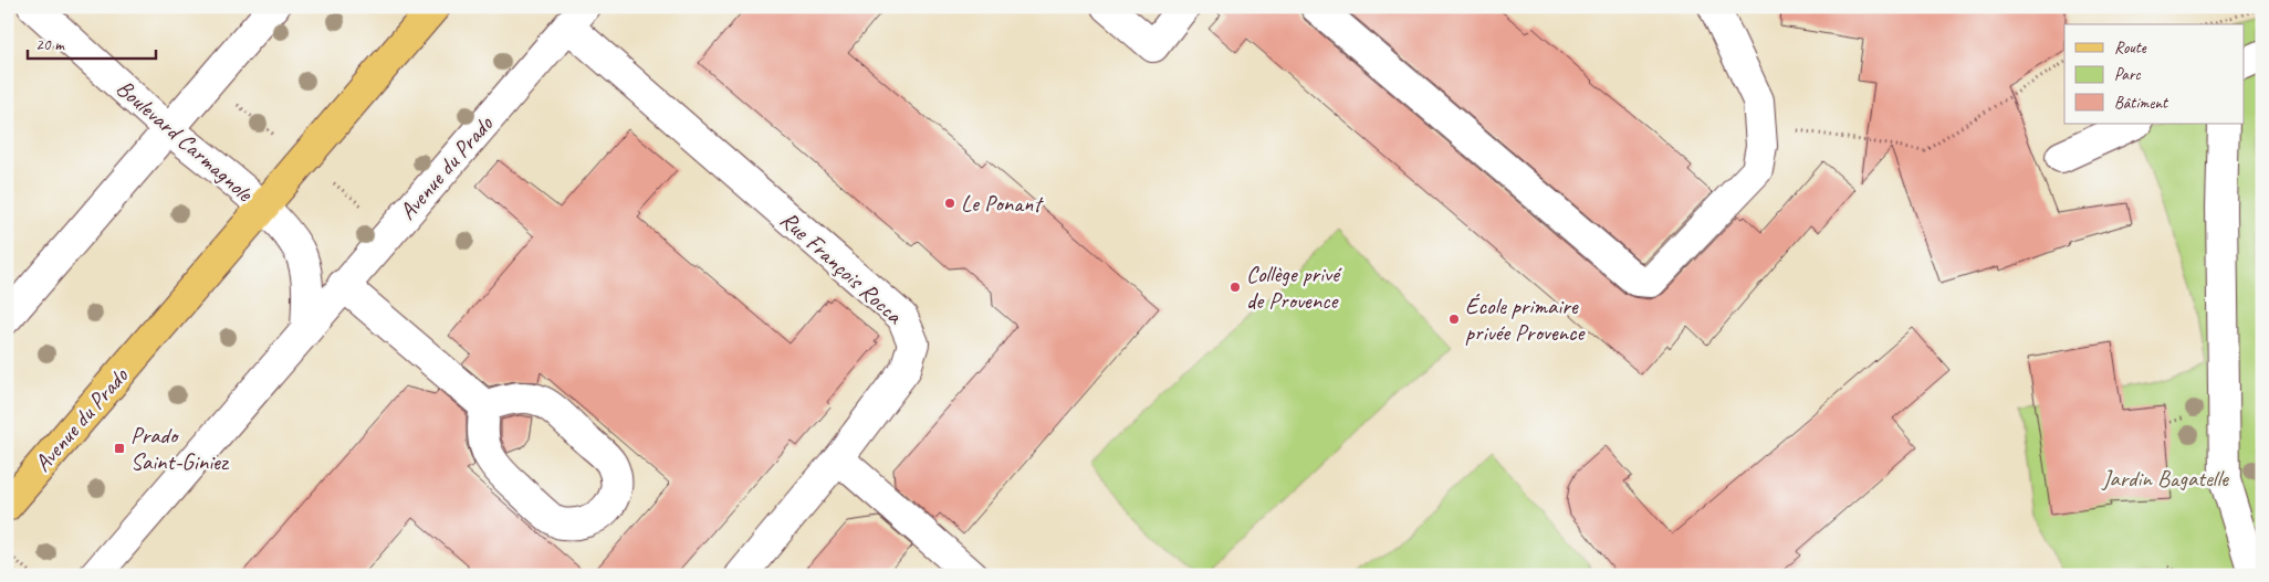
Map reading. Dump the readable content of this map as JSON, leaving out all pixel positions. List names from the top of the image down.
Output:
{
  "streets": {
    "main road": ["Avenue du Prado"],
    "street": ["Boulevard Carmagnole", "Rue François Rocca"]
  },
  "crossings": [
    ["Boulevard Carmagnole", "Avenue du Prado"],
    ["Avenue du Prado", "Rue François Rocca"]
  ],
  "parks": ["Jardin Bagatelle"],
  "places": {
    "other": ["Le Ponant", "Collège privé de Provence", "École primaire privée Provence"],
    "transit": ["Prado Saint-Giniez"]
  },
  "legend": ["Route", "Parc", "Bâtiment"],
  "scale_bar": "20 m"
}
